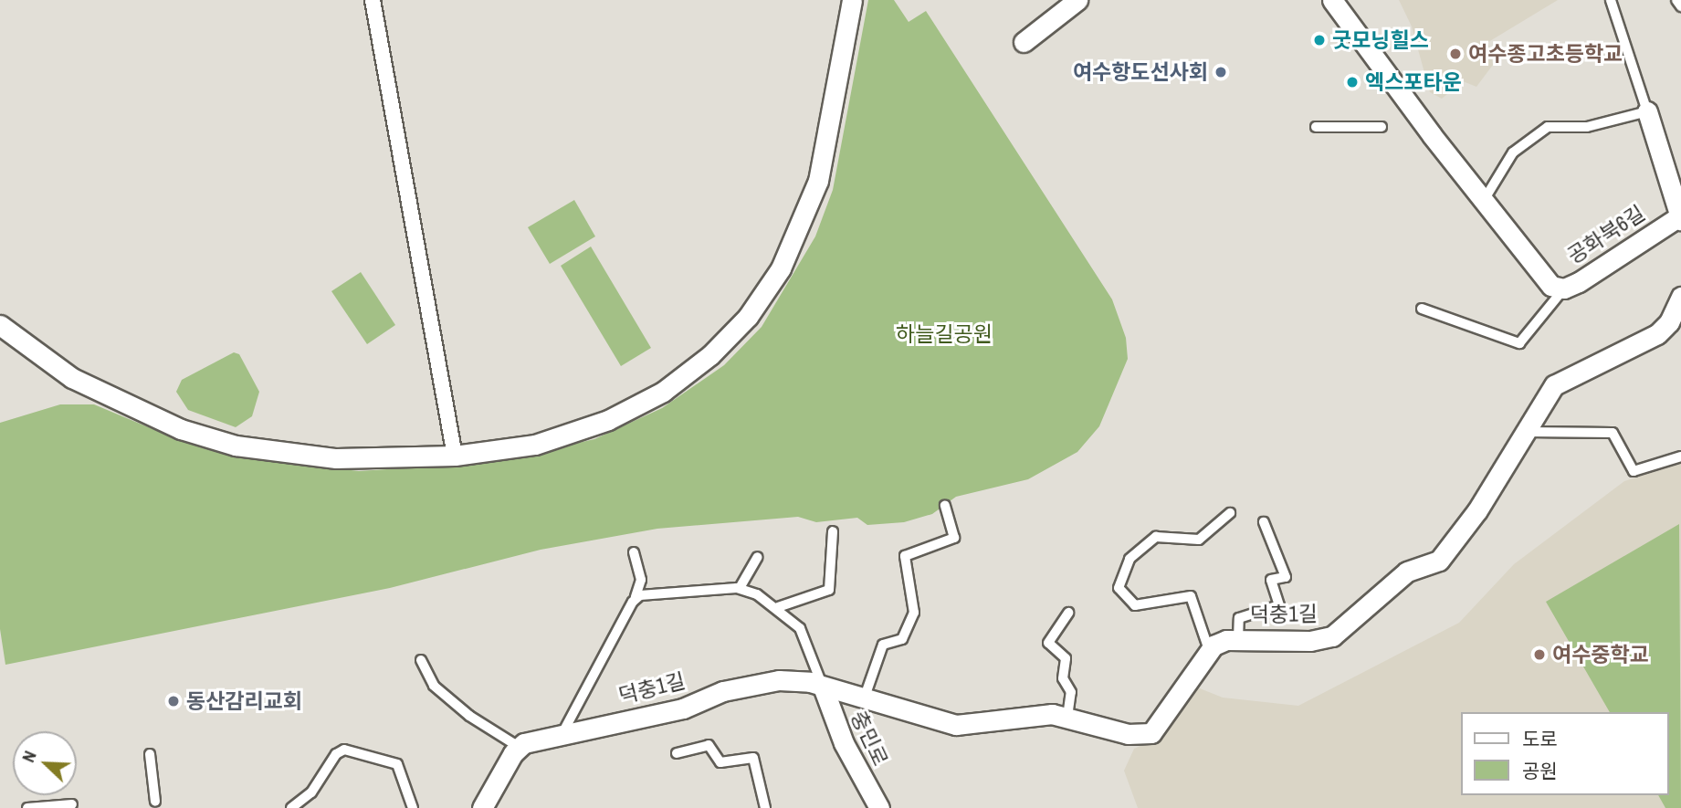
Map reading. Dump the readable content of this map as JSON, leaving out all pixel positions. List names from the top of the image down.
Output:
{
  "streets": {
    "street": ["공화북6길", "덕충1길", "충민로"]
  },
  "crossings": [
    ["덕충1길", "충민로"]
  ],
  "parks": ["하늘길공원"],
  "places": [
    "굿모닝힐스",
    "여수종고초등학교",
    "여수항도선사회",
    "엑스포타운",
    "여수중학교",
    "동산감리교회"
  ],
  "legend": ["도로", "공원"],
  "north": "top left"
}
